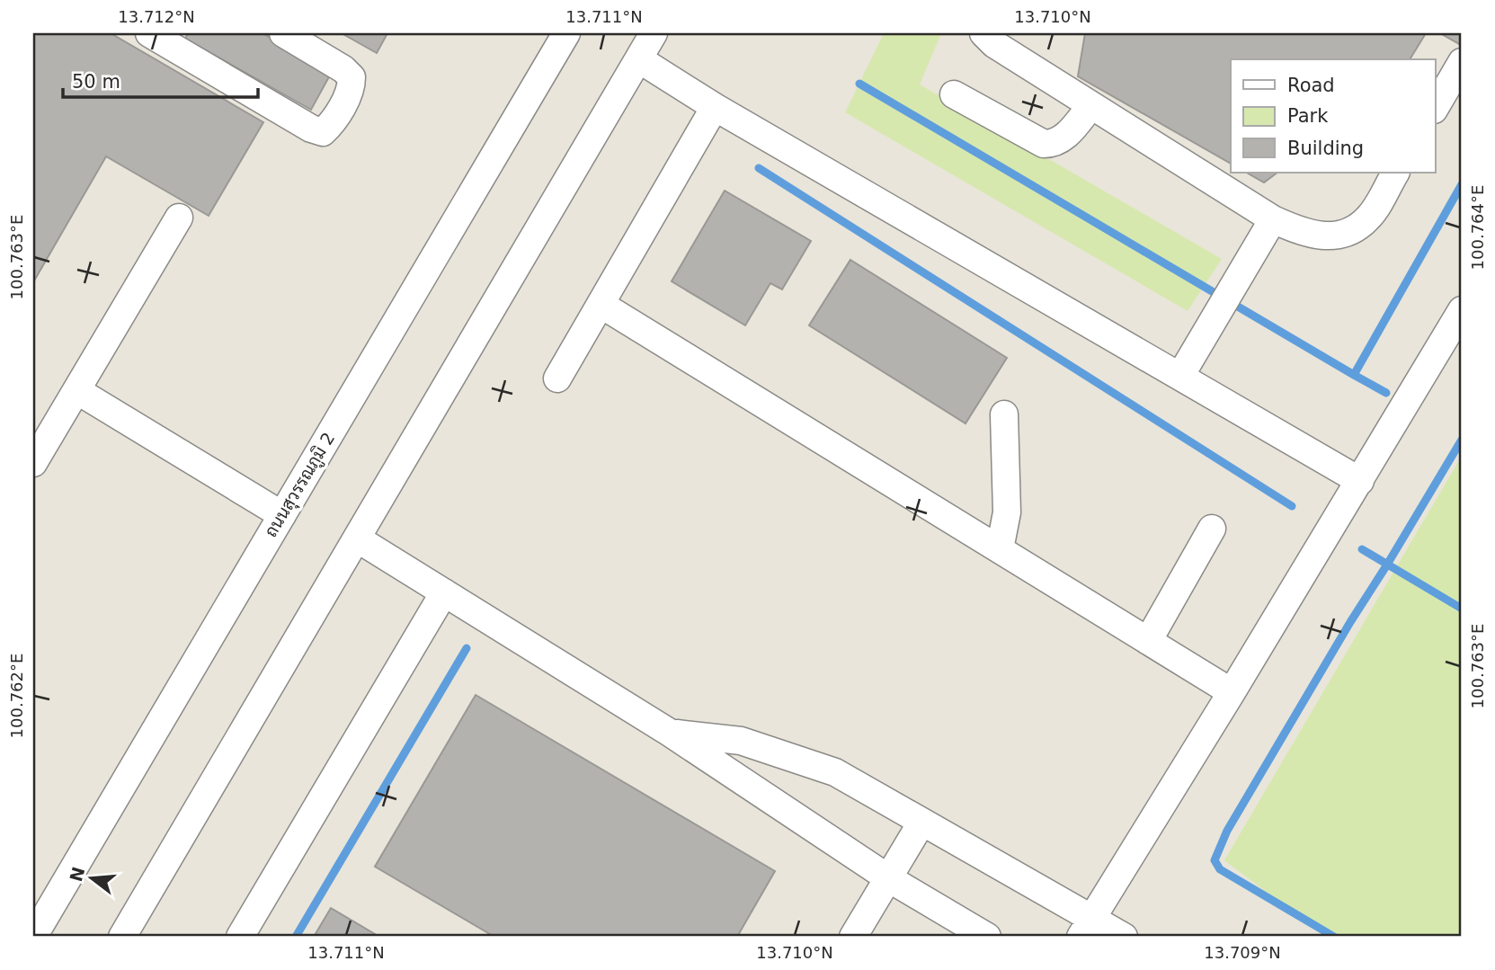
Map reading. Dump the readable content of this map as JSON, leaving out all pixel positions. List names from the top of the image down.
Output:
{
  "streets": {
    "street": ["ถนนสุวรรณภูมิ 2"]
  },
  "legend": ["Road", "Park", "Building"],
  "scale_bar": "50 m",
  "north": "left",
  "coordinates": [
    "13.712°N",
    "13.711°N",
    "13.710°N",
    "100.764°E",
    "100.763°E",
    "100.762°E",
    "13.709°N"
  ]
}
